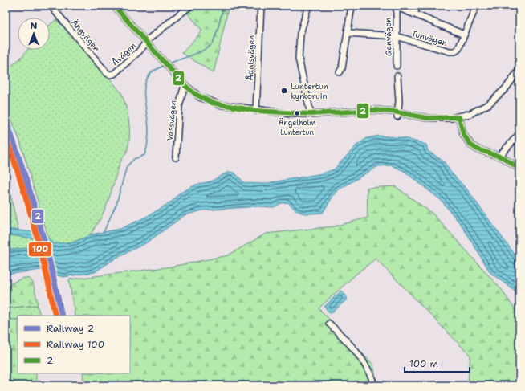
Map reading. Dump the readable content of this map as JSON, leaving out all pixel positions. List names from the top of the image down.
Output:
{
  "streets": {
    "street": [
      "Ängvägen",
      "Genvägen",
      "Tunvägen",
      "Åvägen",
      "Ådalsvägen",
      "Vassvägen"
    ]
  },
  "crossings": [
    ["Ängvägen", "Åvägen"],
    ["Genvägen", "Tunvägen"]
  ],
  "places": ["Luntertun kyrkoruin", "Ängelholm Luntertun"],
  "lines": ["transit line 2", "rail line 2", "rail line 100"],
  "legend": ["Railway 2", "Railway 100", "2"],
  "scale_bar": "100 m",
  "north": "top"
}
